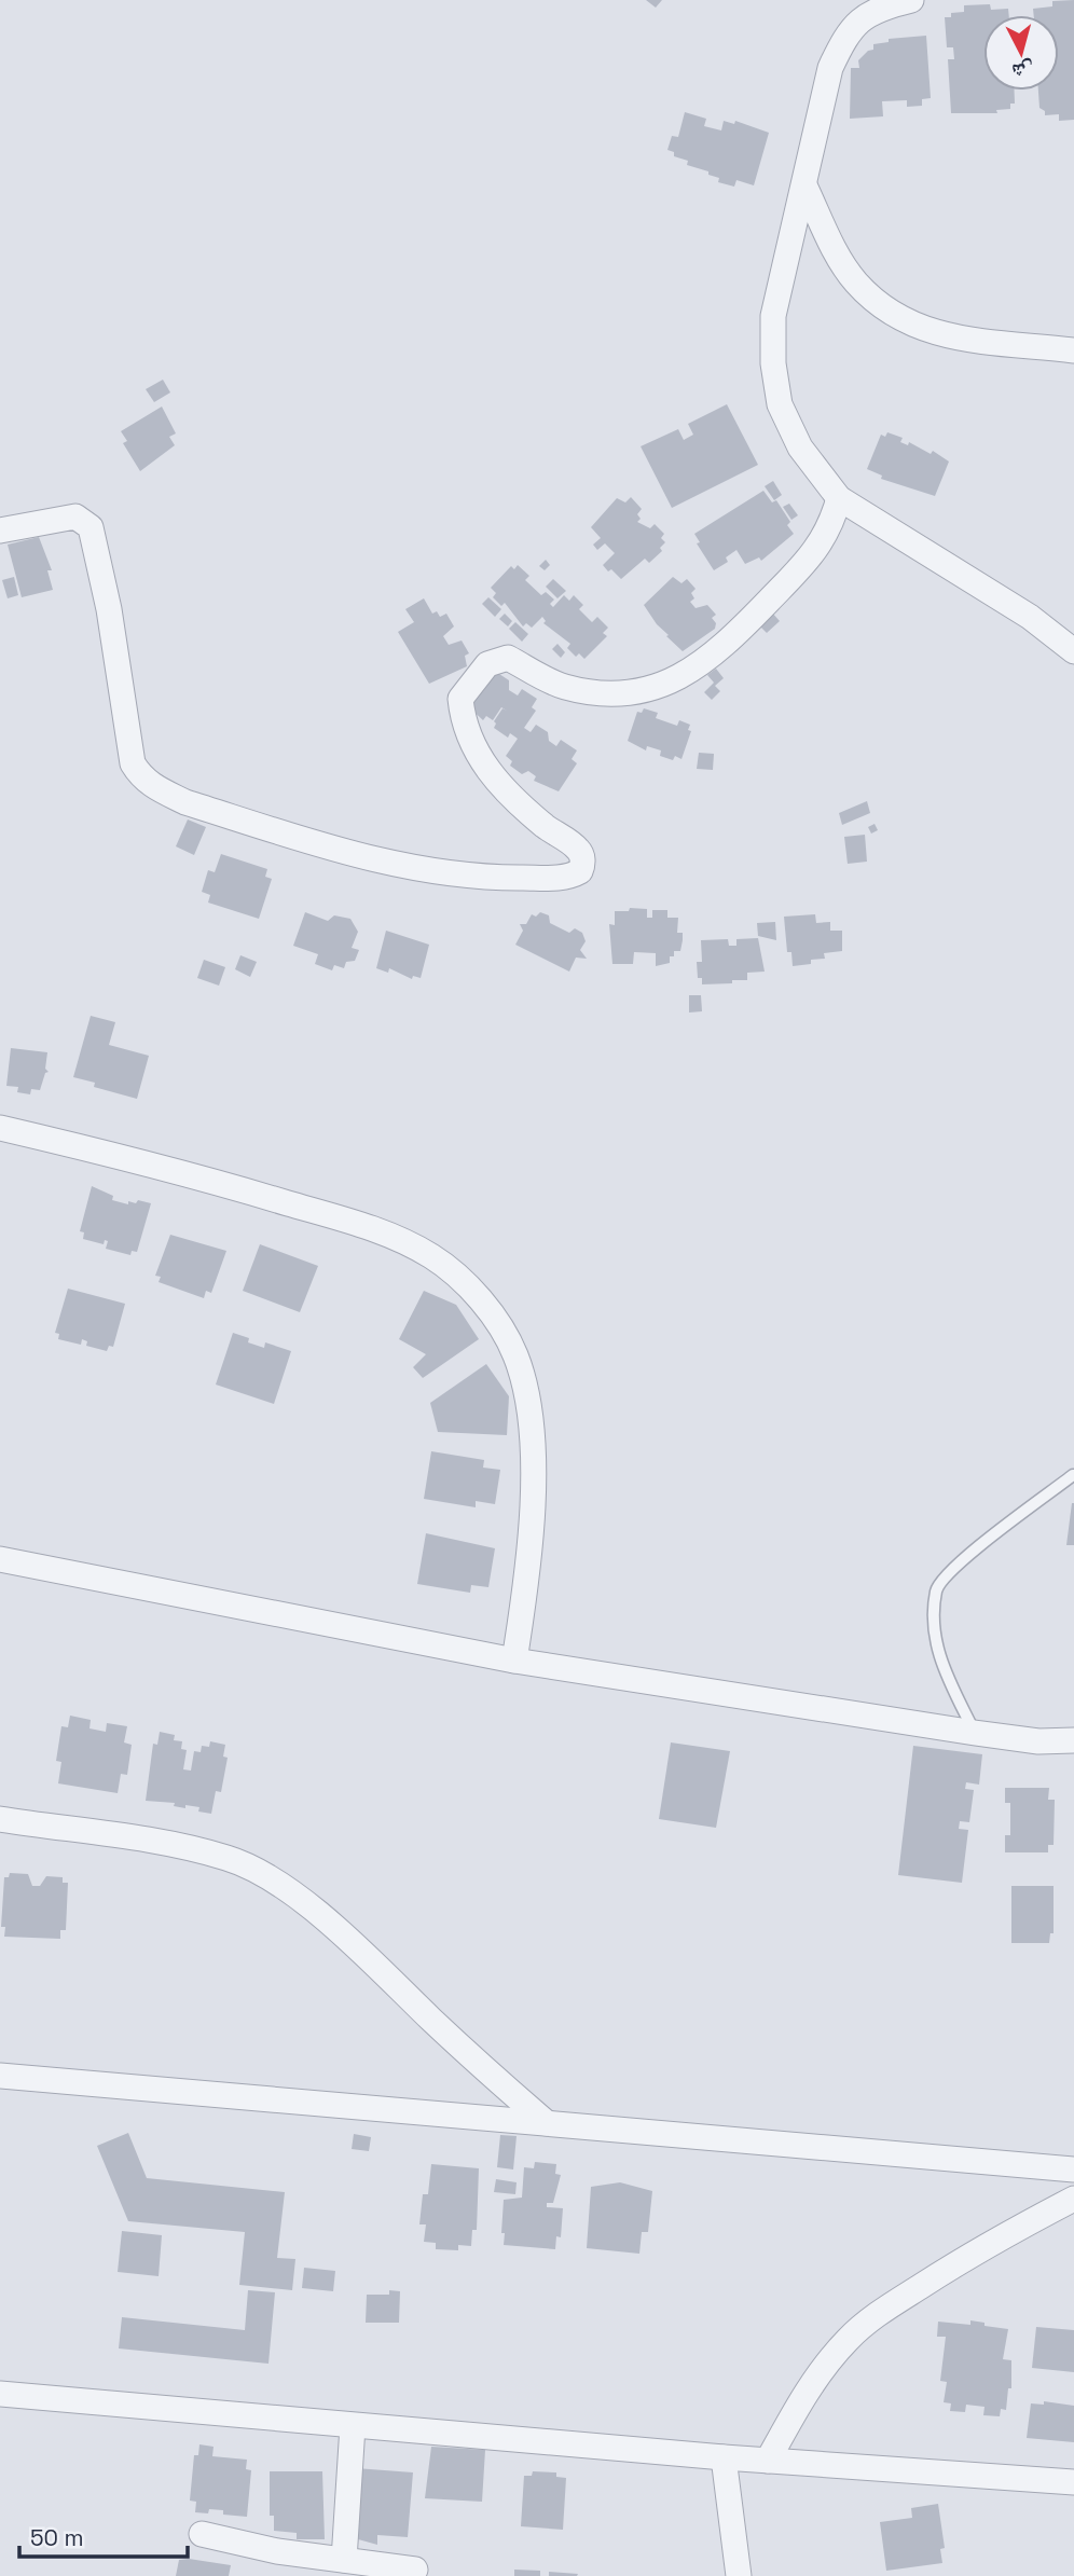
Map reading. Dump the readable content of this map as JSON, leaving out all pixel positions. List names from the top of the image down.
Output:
{
  "scale_bar": "50 m",
  "north": "bottom"
}
